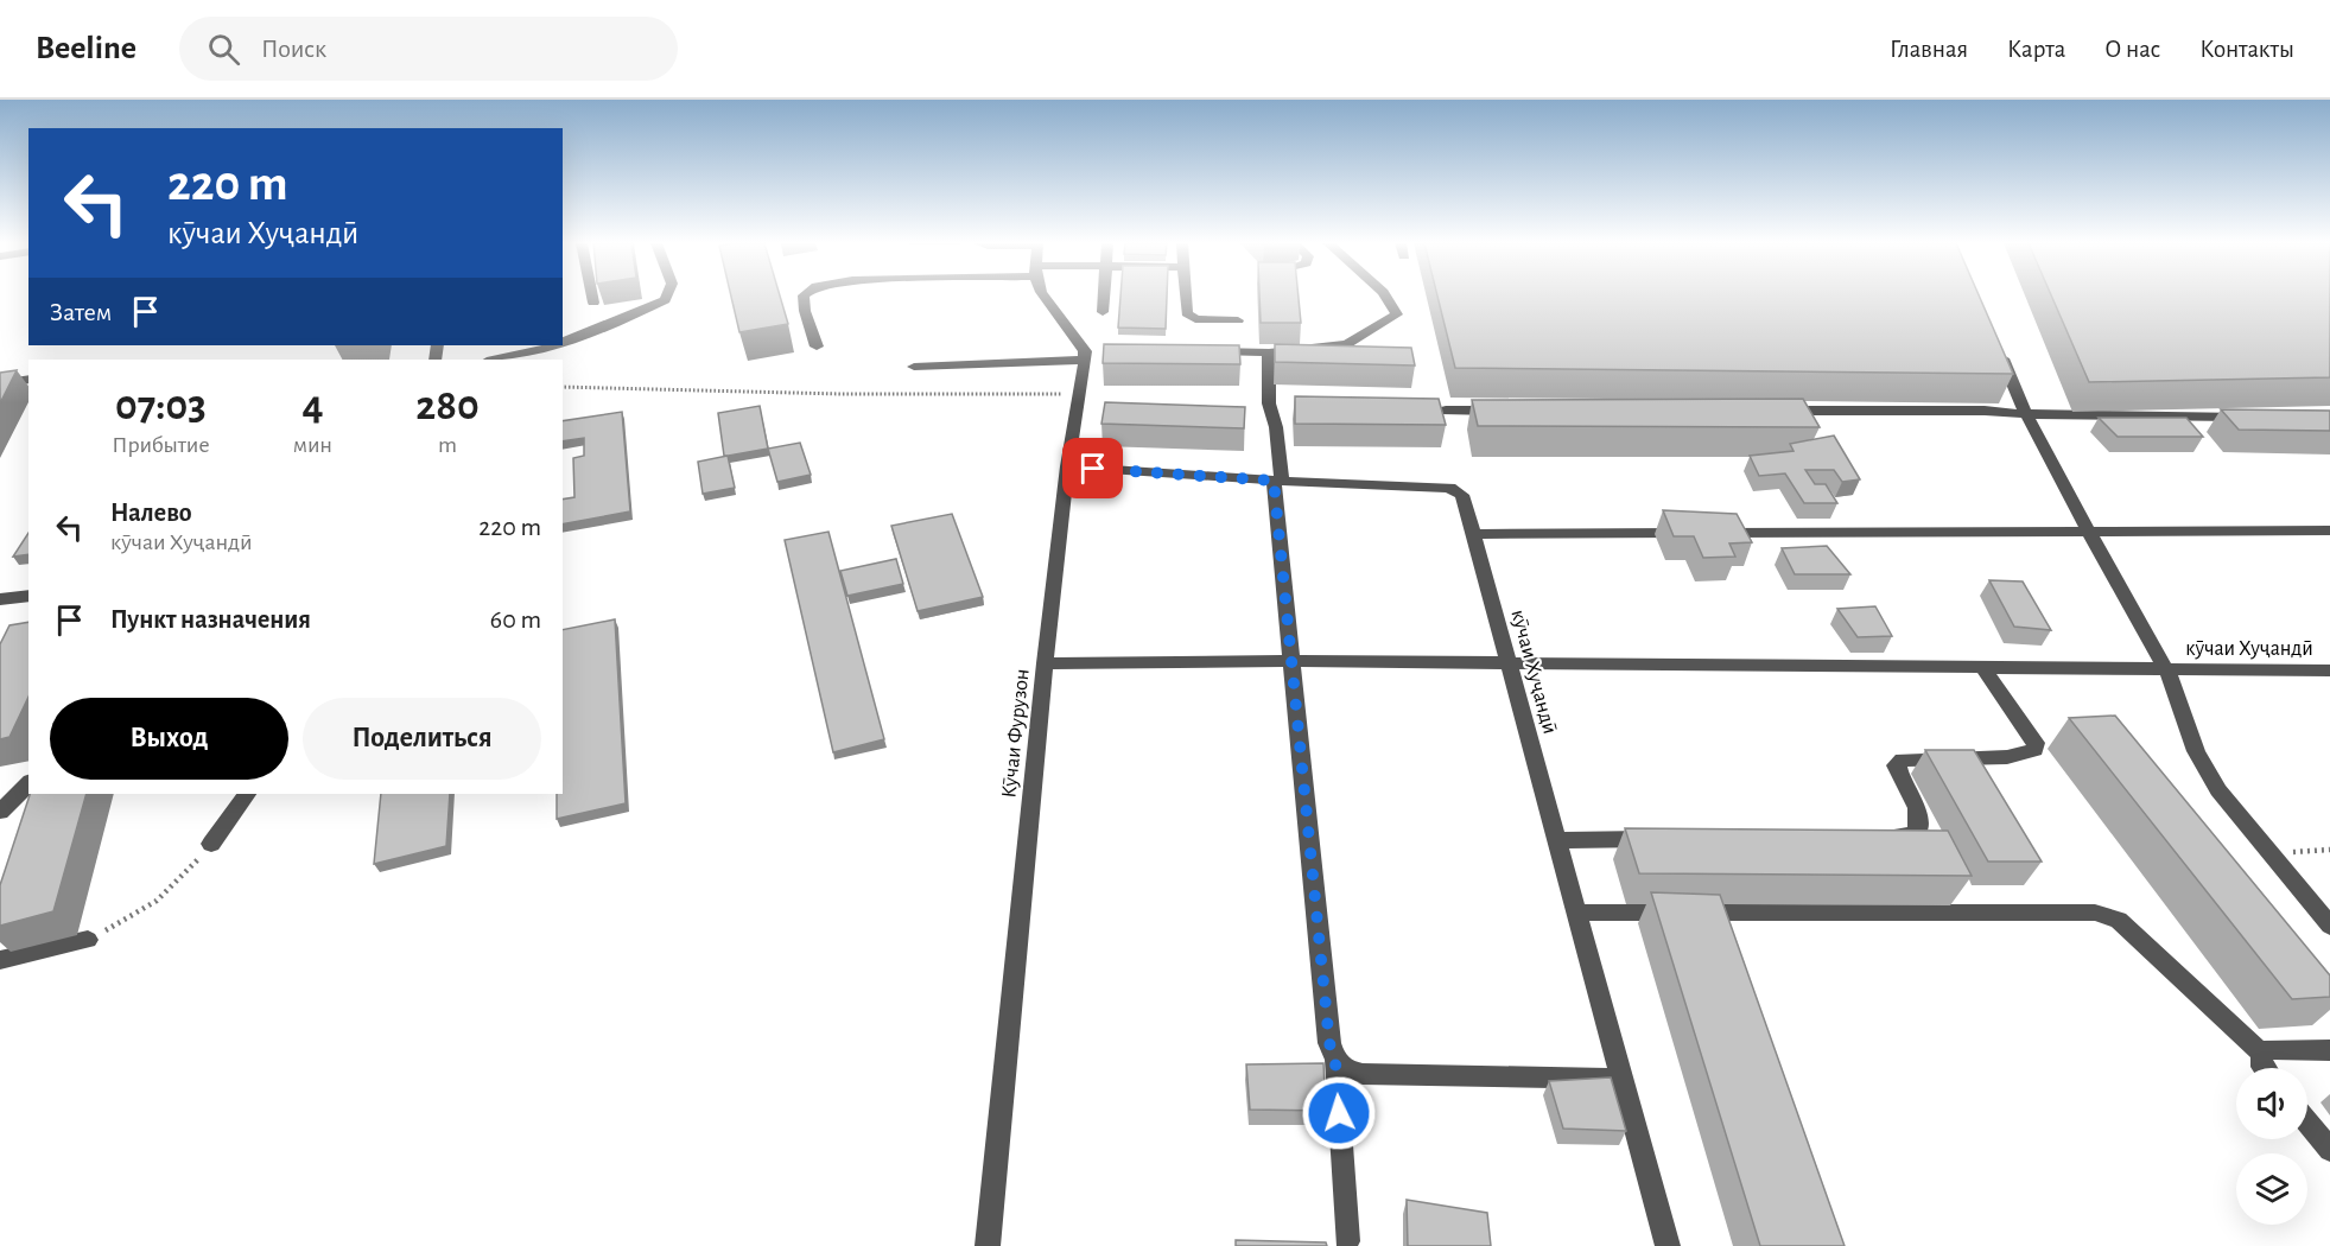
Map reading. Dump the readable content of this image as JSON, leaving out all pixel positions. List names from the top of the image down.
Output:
{
  "streets": {
    "street": ["кӯчаи Хуҷандӣ", "Кӯчаи Фурузон"]
  },
  "crossings": [
    ["кӯчаи Хуҷандӣ", "Кӯчаи Фурузон"]
  ],
  "page": {
    "header": "Beeline",
    "search": "Поиск",
    "nav": [
      "Главная",
      "Карта",
      "О нас",
      "Контакты"
    ],
    "turn": ["220 m", "кӯчаи Хуҷандӣ"],
    "then": "Затем",
    "eta": [
      "07:03",
      "Прибытие",
      "4",
      "мин",
      "280",
      "m"
    ],
    "list": [
      {
        "name": "Налево",
        "note": "кӯчаи Хуҷандӣ",
        "value": "220 m"
      },
      {
        "name": "Пункт назначения",
        "value": "60 m"
      }
    ],
    "buttons": ["Выход", "Поделиться"]
  }
}
